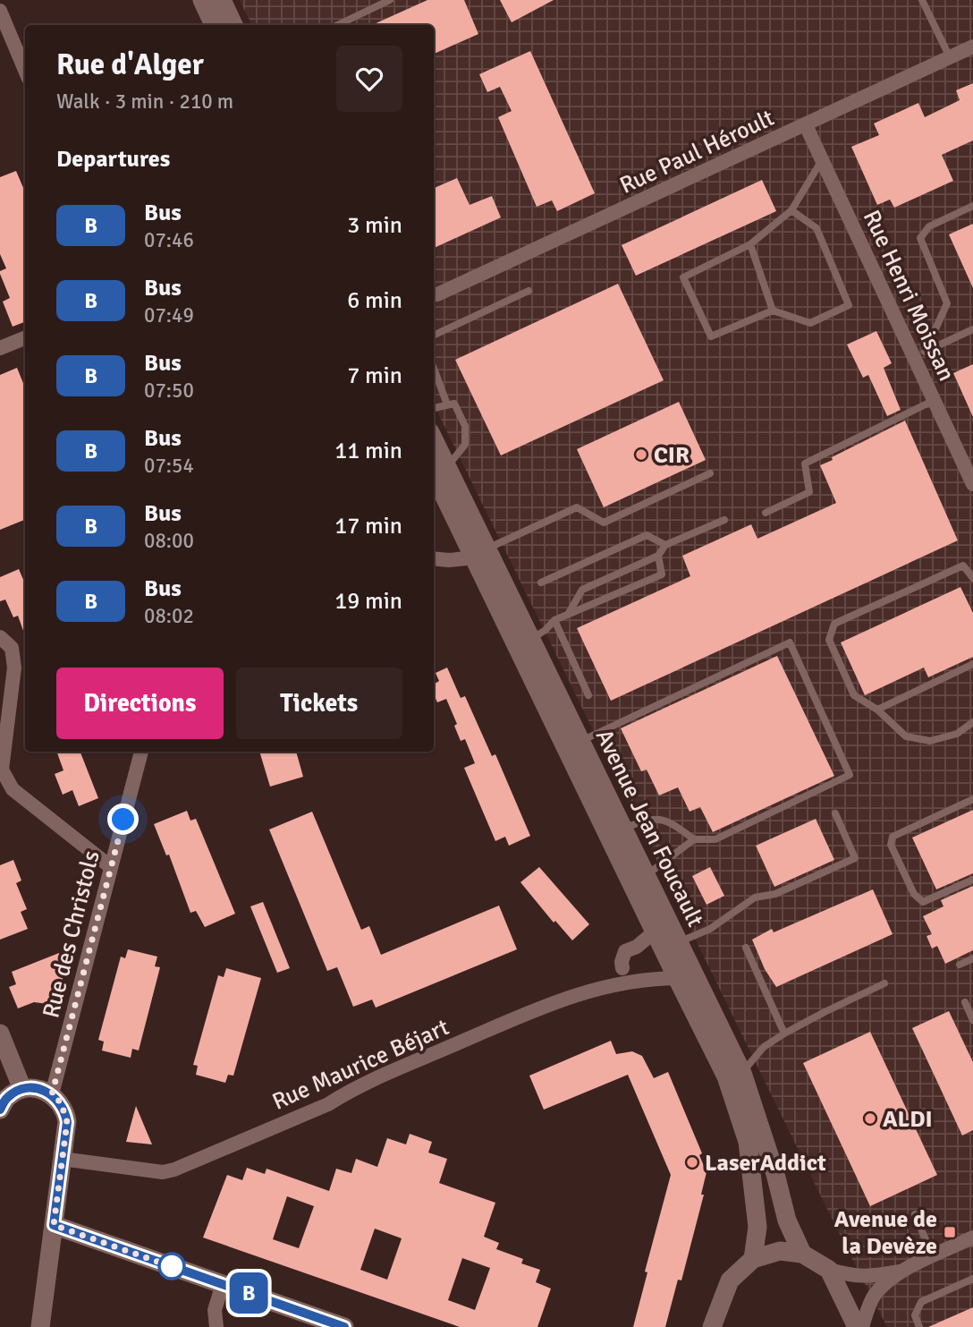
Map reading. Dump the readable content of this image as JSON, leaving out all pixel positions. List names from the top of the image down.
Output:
{
  "streets": {
    "main road": ["Avenue Jean Foucault"],
    "street": [
      "Rue Paul Héroult",
      "Rue Henri Moissan",
      "Rue des Christols",
      "Rue Maurice Béjart"
    ]
  },
  "crossings": [
    ["Rue Paul Héroult", "Rue Henri Moissan"],
    ["Avenue Jean Foucault", "Rue Maurice Béjart"]
  ],
  "places": {
    "other": ["CIR", "ALDI", "LaserAddict"],
    "transit": ["Avenue de la Devèze"]
  },
  "lines": ["bus line B"],
  "page": {
    "on_map": "B",
    "heading": [
      ["Rue d'Alger", "Walk · 3 min · 210 m"],
      "Departures"
    ],
    "list": [
      {
        "mark": "B",
        "name": "Bus",
        "note": "07:46",
        "value": "3 min"
      },
      {
        "mark": "B",
        "name": "Bus",
        "note": "07:49",
        "value": "6 min"
      },
      {
        "mark": "B",
        "name": "Bus",
        "note": "07:50",
        "value": "7 min"
      },
      {
        "mark": "B",
        "name": "Bus",
        "note": "07:54",
        "value": "11 min"
      },
      {
        "mark": "B",
        "name": "Bus",
        "note": "08:00",
        "value": "17 min"
      },
      {
        "mark": "B",
        "name": "Bus",
        "note": "08:02",
        "value": "19 min"
      }
    ],
    "buttons": ["Directions", "Tickets"]
  }
}
